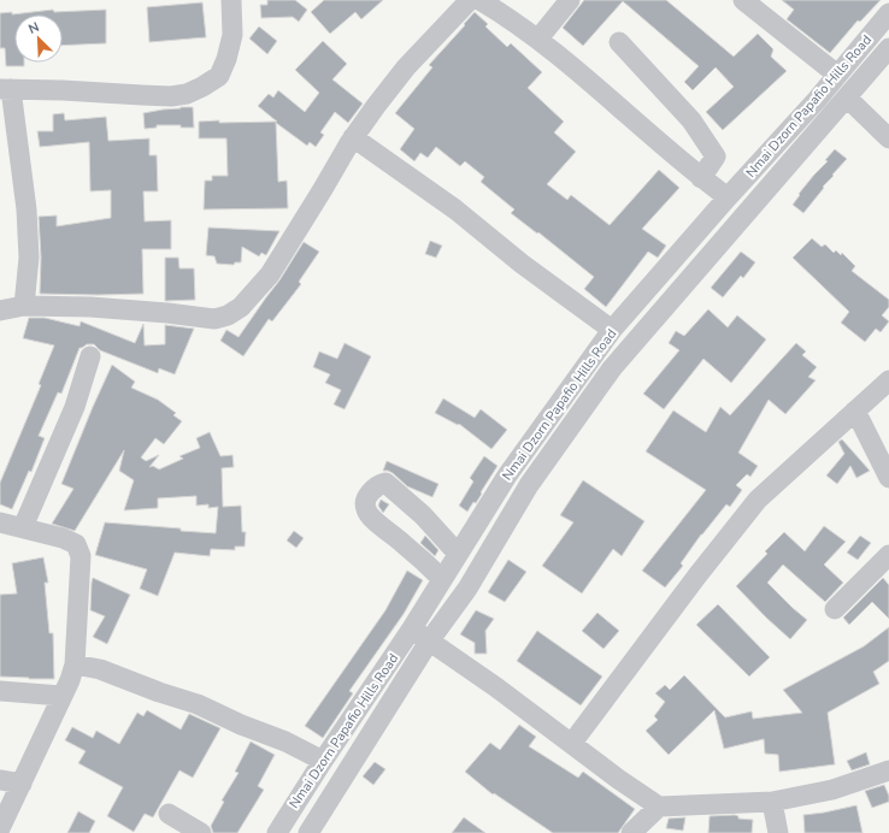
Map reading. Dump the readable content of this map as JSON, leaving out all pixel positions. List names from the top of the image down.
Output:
{
  "streets": {
    "street": ["Nmai Dzorn Papafio Hills Road"]
  },
  "north": "top left"
}
